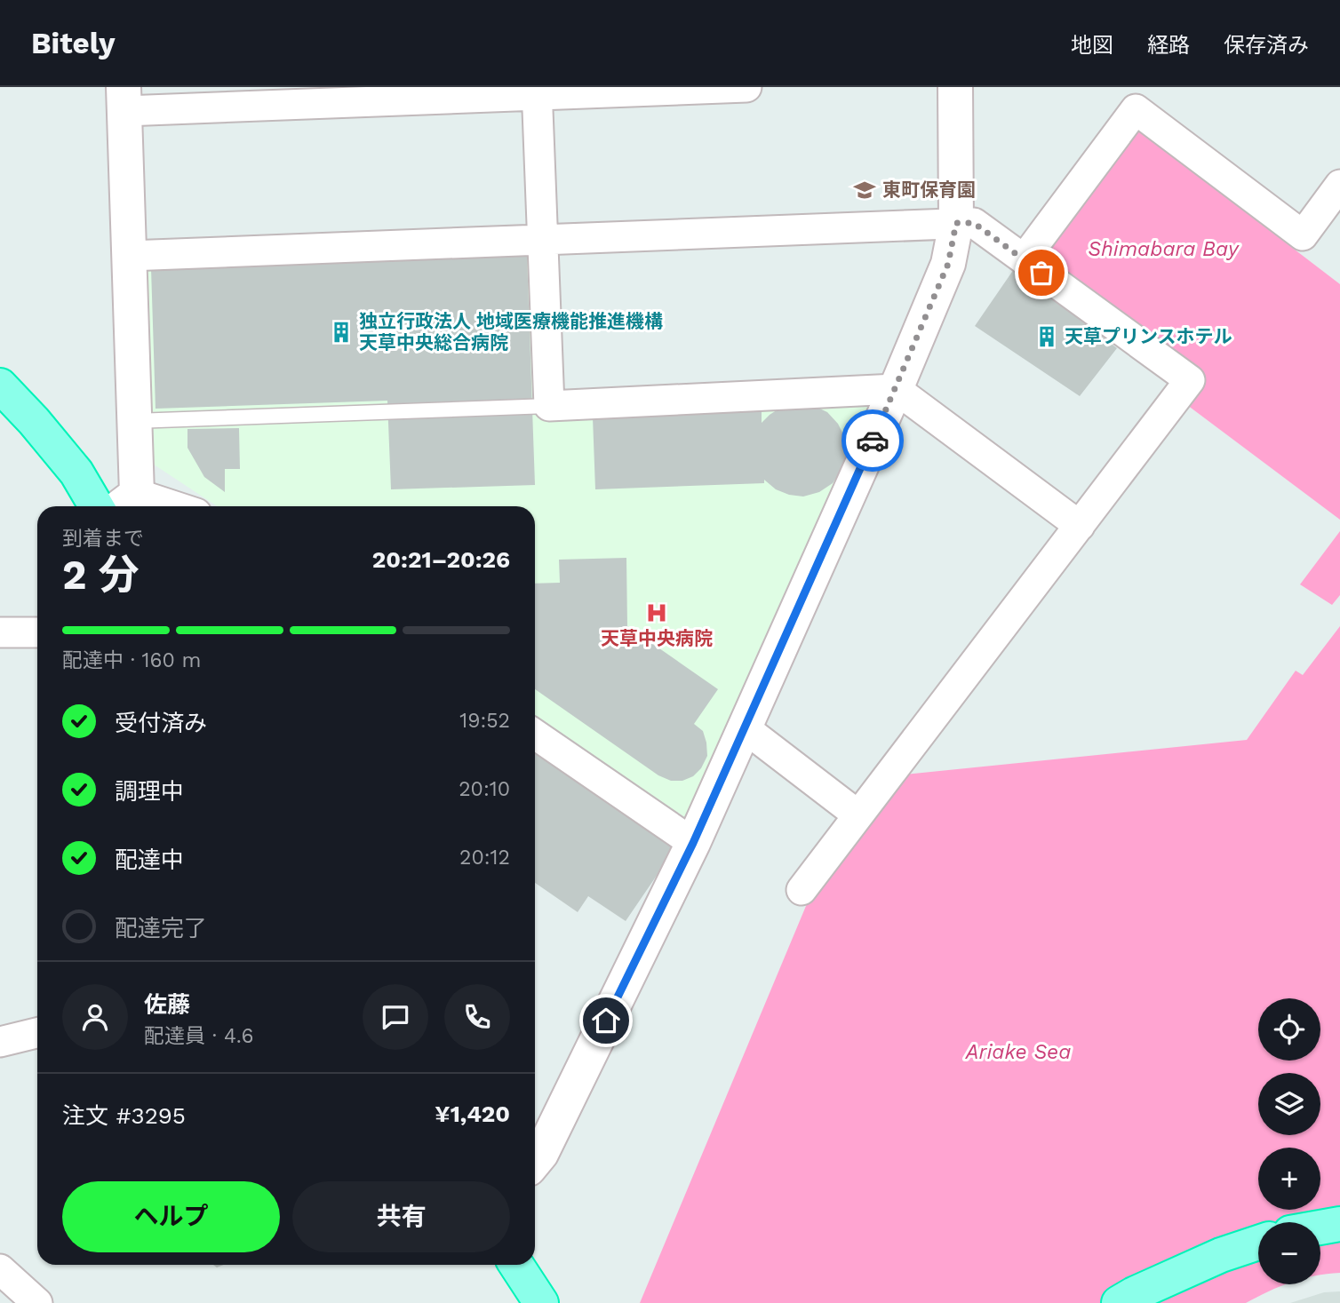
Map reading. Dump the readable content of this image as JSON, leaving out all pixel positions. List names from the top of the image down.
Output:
{
  "water": ["Shimabara Bay", "Ariake Sea"],
  "places": {
    "school or university": ["東町保育園"],
    "building": ["独立行政法人 地域医療機能推進機構 天草中央総合病院", "天草プリンスホテル"],
    "hospital": ["天草中央病院"]
  },
  "page": {
    "header": "Bitely",
    "nav": ["地図", "経路", "保存済み"],
    "heading": ["2 分", "到着まで", "20:21–20:26"],
    "panel": [
      "佐藤",
      "配達員 · 4.6",
      "注文 #3295",
      "¥1,420"
    ],
    "bar": "配達中 · 160 m",
    "list": [
      ["受付済み", "19:52"],
      ["調理中", "20:10"],
      ["配達中", "20:12"],
      "配達完了"
    ],
    "map_buttons": ["+", "−"],
    "buttons": ["ヘルプ", "共有"]
  }
}
